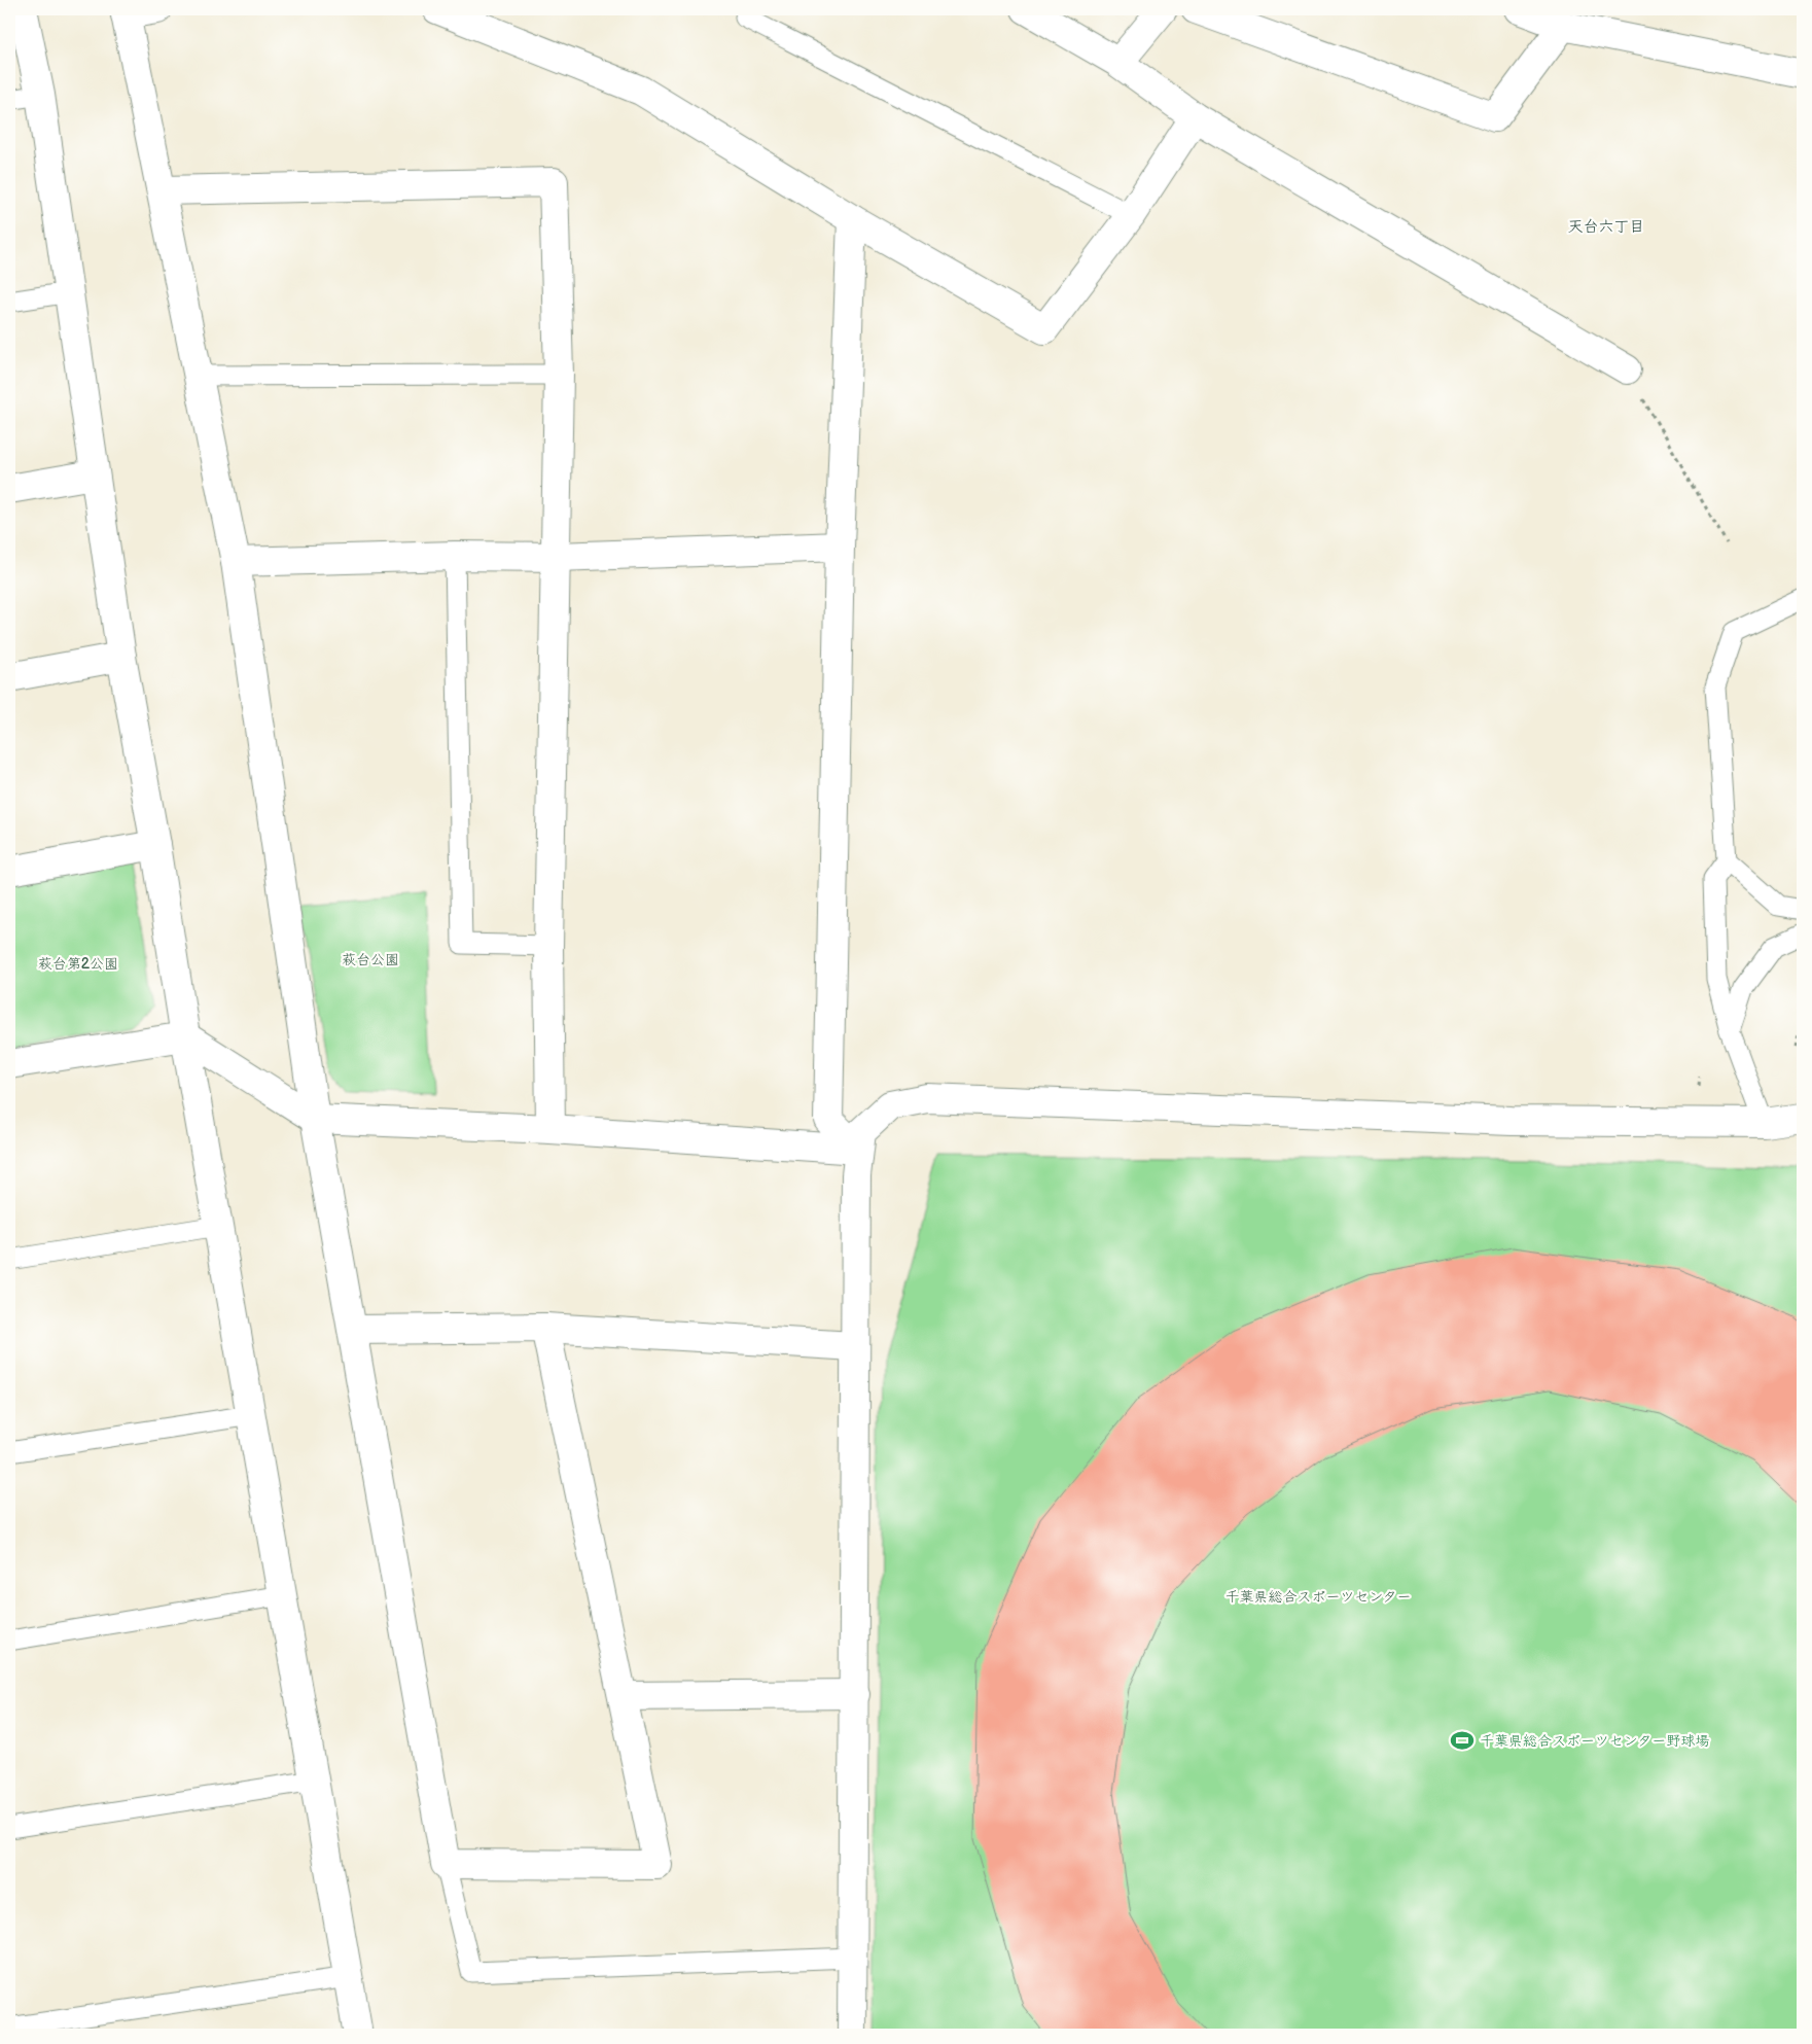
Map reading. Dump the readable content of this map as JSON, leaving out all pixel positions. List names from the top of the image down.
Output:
{
  "districts": ["天台六丁目"],
  "parks": ["萩台公園", "萩台第2公園", "千葉県総合スポーツセンター"],
  "places": {
    "sports": ["千葉県総合スポーツセンター野球場"]
  }
}
